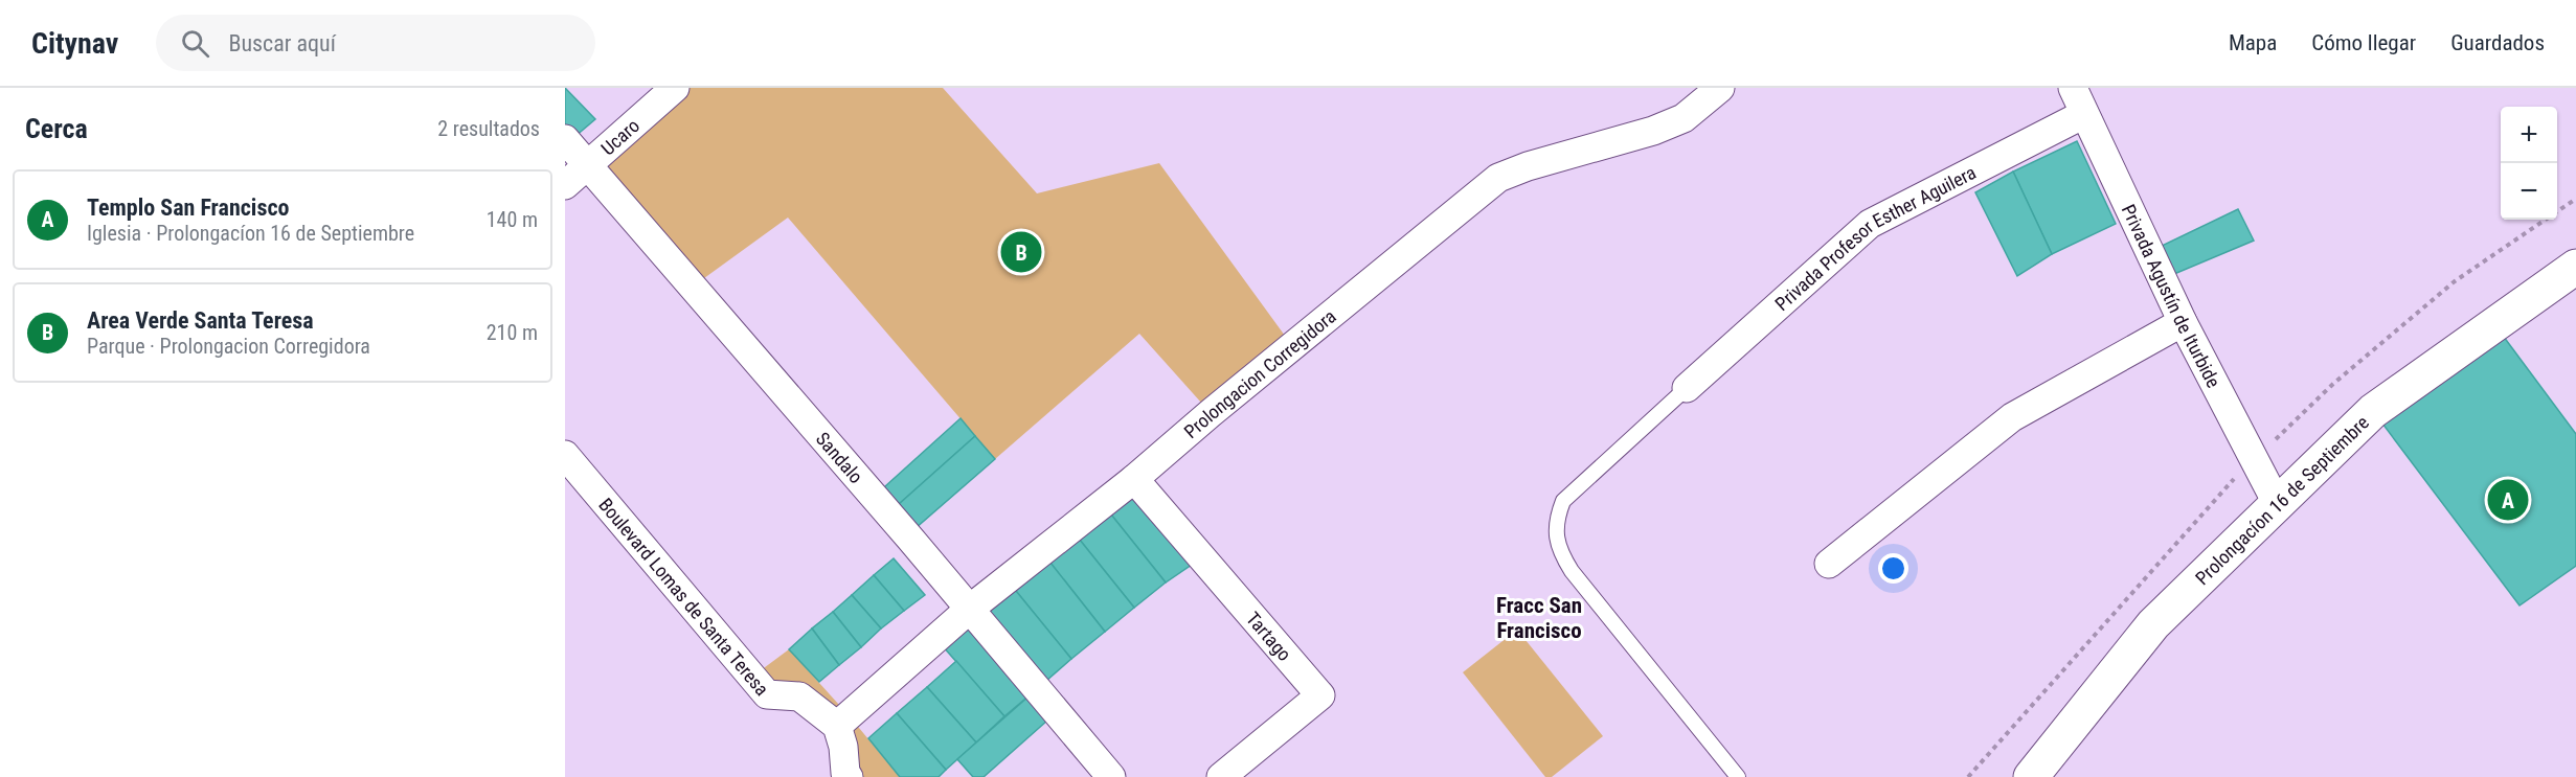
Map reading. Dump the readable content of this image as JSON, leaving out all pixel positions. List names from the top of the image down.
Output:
{
  "streets": {
    "street": [
      "Ucaro",
      "Privada Profesor Esther Aguilera",
      "Privada Agustín de Iturbide",
      "Prolongacion Corregidora",
      "Sandalo",
      "Prolongacíon 16 de Septiembre",
      "Boulevard Lomas de Santa Teresa",
      "Tartago"
    ]
  },
  "crossings": [
    ["Ucaro", "Sandalo"],
    ["Privada Profesor Esther Aguilera", "Privada Agustín de Iturbide"],
    ["Privada Agustín de Iturbide", "Prolongacíon 16 de Septiembre"],
    ["Prolongacion Corregidora", "Sandalo"],
    ["Prolongacion Corregidora", "Boulevard Lomas de Santa Teresa"],
    ["Prolongacion Corregidora", "Tartago"]
  ],
  "districts": ["Fracc San Francisco"],
  "page": {
    "header": "Citynav",
    "search": "Buscar aquí",
    "nav": ["Mapa", "Cómo llegar", "Guardados"],
    "heading": ["Cerca", "2 resultados"],
    "map_buttons": ["+", "−"],
    "list": [
      {
        "mark": "A",
        "name": "Templo San Francisco",
        "note": "Iglesia · Prolongacíon 16 de Septiembre",
        "value": "140 m"
      },
      {
        "mark": "B",
        "name": "Area Verde Santa Teresa",
        "note": "Parque · Prolongacion Corregidora",
        "value": "210 m"
      }
    ],
    "pins": ["B", "A"]
  }
}
